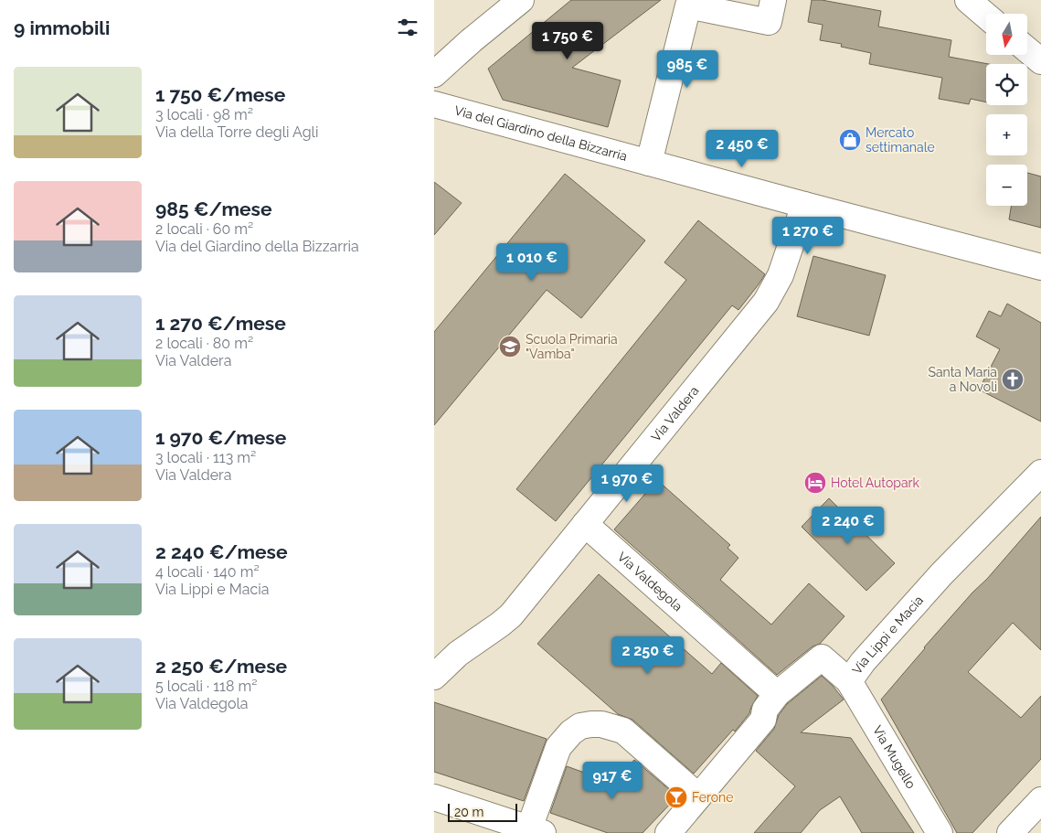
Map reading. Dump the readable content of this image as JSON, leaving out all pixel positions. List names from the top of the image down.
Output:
{
  "streets": {
    "street": [
      "Via del Giardino della Bizzarria",
      "Via Valdera",
      "Via Valdegola",
      "Via Lippi e Macia",
      "Via Mugello"
    ]
  },
  "crossings": [
    ["Via del Giardino della Bizzarria", "Via Valdera"],
    ["Via Valdera", "Via Valdegola"],
    ["Via Valdegola", "Via Lippi e Macia"],
    ["Via Lippi e Macia", "Via Mugello"]
  ],
  "places": {
    "shop": ["Mercato settimanale"],
    "school or university": ["Scuola Primaria \"Vamba\""],
    "church": ["Santa Maria a Novoli"],
    "hotel": ["Hotel Autopark"],
    "bar": ["Ferone"]
  },
  "scale_bar": "20 m",
  "north": "bottom",
  "page": {
    "heading": "9 immobili",
    "map_buttons": ["+", "−"],
    "price": [
      "1 750 €",
      "985 €",
      "2 450 €",
      "1 270 €",
      "1 010 €",
      "1 970 €",
      "2 240 €",
      "2 250 €",
      "917 €"
    ],
    "list": [
      {
        "name": "1 750 €/mese",
        "note": "3 locali · 98 m² · Via della Torre degli Agli"
      },
      {
        "name": "985 €/mese",
        "note": "2 locali · 60 m² · Via del Giardino della Bizzarria"
      },
      {
        "name": "1 270 €/mese",
        "note": "2 locali · 80 m² · Via Valdera"
      },
      {
        "name": "1 970 €/mese",
        "note": "3 locali · 113 m² · Via Valdera"
      },
      {
        "name": "2 240 €/mese",
        "note": "4 locali · 140 m² · Via Lippi e Macia"
      },
      {
        "name": "2 250 €/mese",
        "note": "5 locali · 118 m² · Via Valdegola"
      }
    ],
    "scale": "20 m"
  }
}
